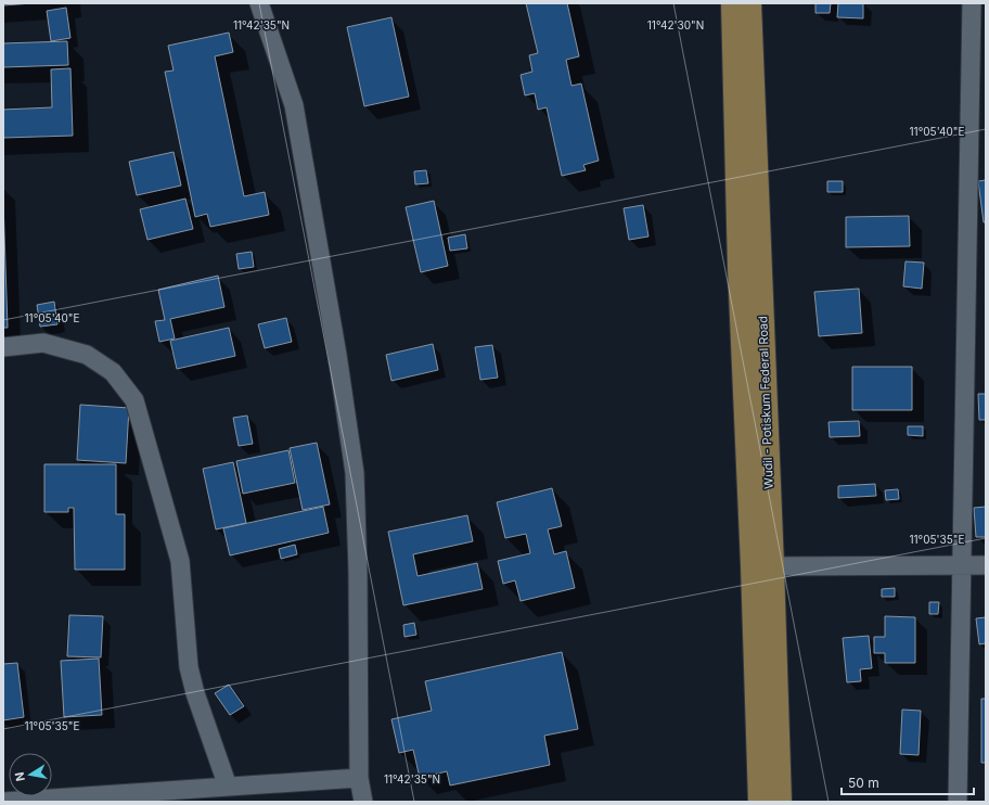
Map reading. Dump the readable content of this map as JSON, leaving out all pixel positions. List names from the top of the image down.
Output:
{
  "streets": {
    "main road": ["Wudil - Potiskum Federal Road"]
  },
  "scale_bar": "50 m",
  "north": "left",
  "coordinates": [
    "11°42'35\"N",
    "11°42'30\"N",
    "11°05'40\"E",
    "11°05'35\"E"
  ]
}
